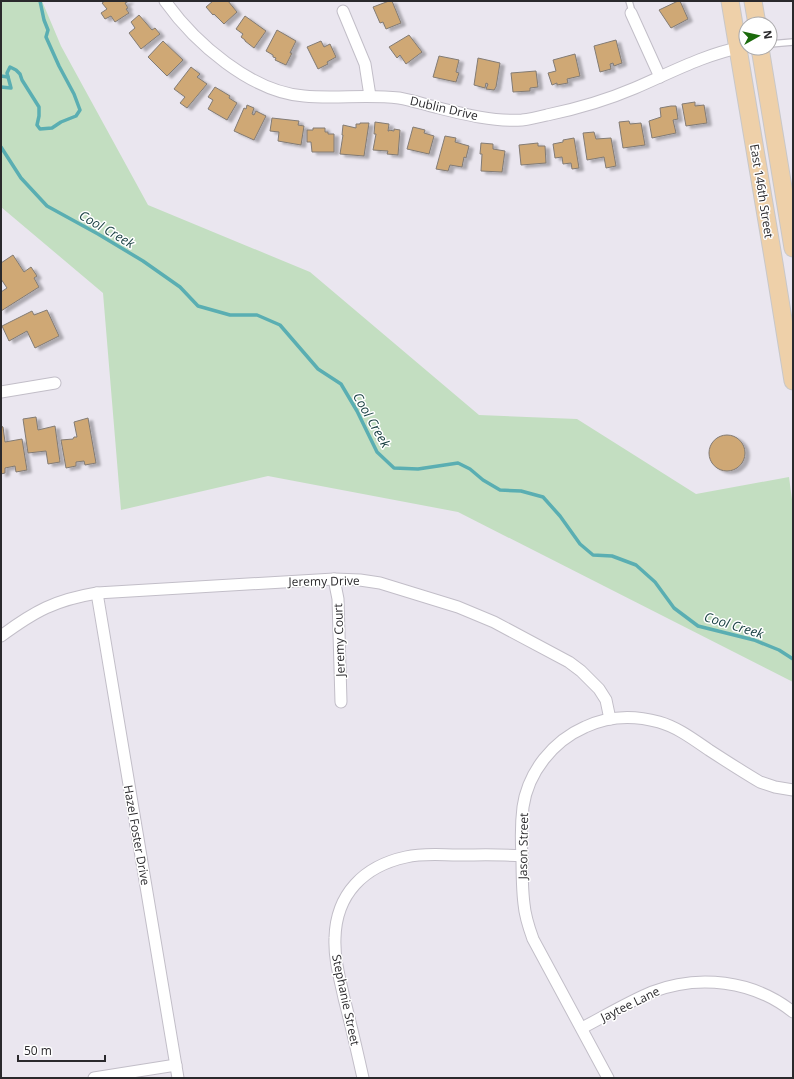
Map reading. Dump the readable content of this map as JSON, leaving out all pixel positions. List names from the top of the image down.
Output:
{
  "streets": {
    "main road": ["East 146th Street"],
    "street": [
      "Dublin Drive",
      "Jeremy Drive",
      "Jeremy Court",
      "Hazel Foster Drive",
      "Jason Street",
      "Stephanie Street",
      "Jaytee Lane"
    ]
  },
  "crossings": [
    ["Jeremy Drive", "Jeremy Court"],
    ["Jeremy Drive", "Hazel Foster Drive"],
    ["Jeremy Drive", "Jason Street"],
    ["Jason Street", "Stephanie Street"],
    ["Jason Street", "Jaytee Lane"]
  ],
  "water": ["Cool Creek"],
  "scale_bar": "50 m",
  "north": "right"
}
